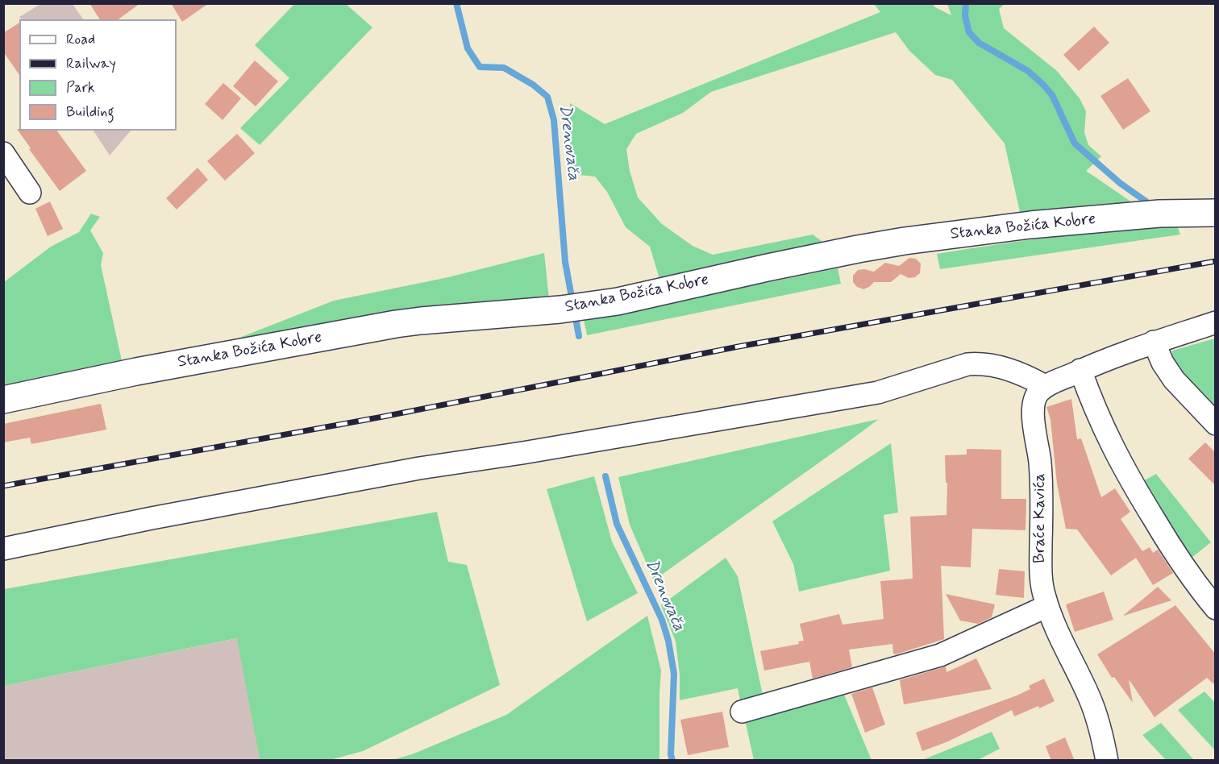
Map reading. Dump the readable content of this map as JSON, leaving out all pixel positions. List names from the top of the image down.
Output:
{
  "streets": {
    "street": ["Stanka Božića Kobre", "Braće Kavića"]
  },
  "water": ["Drenovača"],
  "legend": [
    "Road",
    "Railway",
    "Park",
    "Building"
  ]
}
